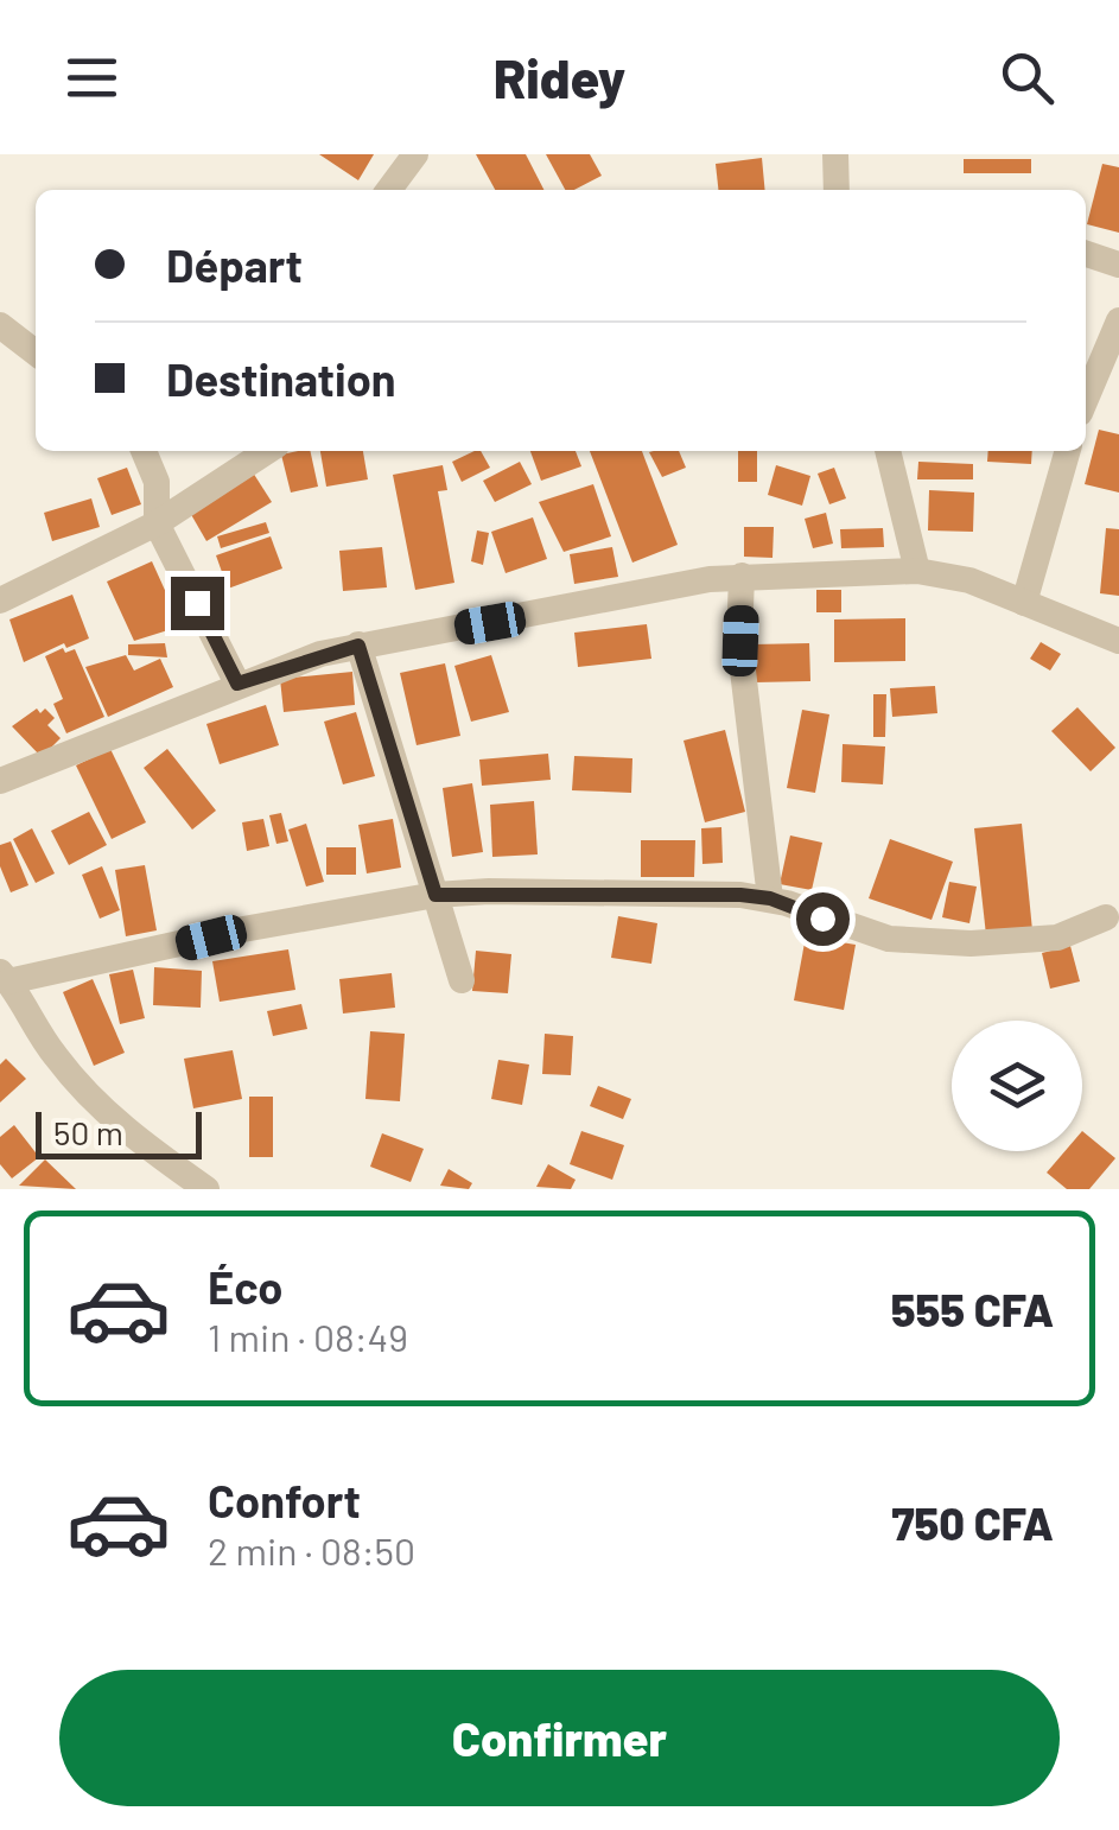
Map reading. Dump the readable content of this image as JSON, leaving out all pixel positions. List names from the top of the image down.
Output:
{
  "scale_bar": "50 m",
  "page": {
    "header": "Ridey",
    "banner": ["Départ", "Destination"],
    "scale": "50 m",
    "list": [
      {
        "name": "Éco",
        "note": "1 min · 08:49",
        "value": "555 CFA"
      },
      {
        "name": "Confort",
        "note": "2 min · 08:50",
        "value": "750 CFA"
      }
    ],
    "buttons": "Confirmer"
  }
}
